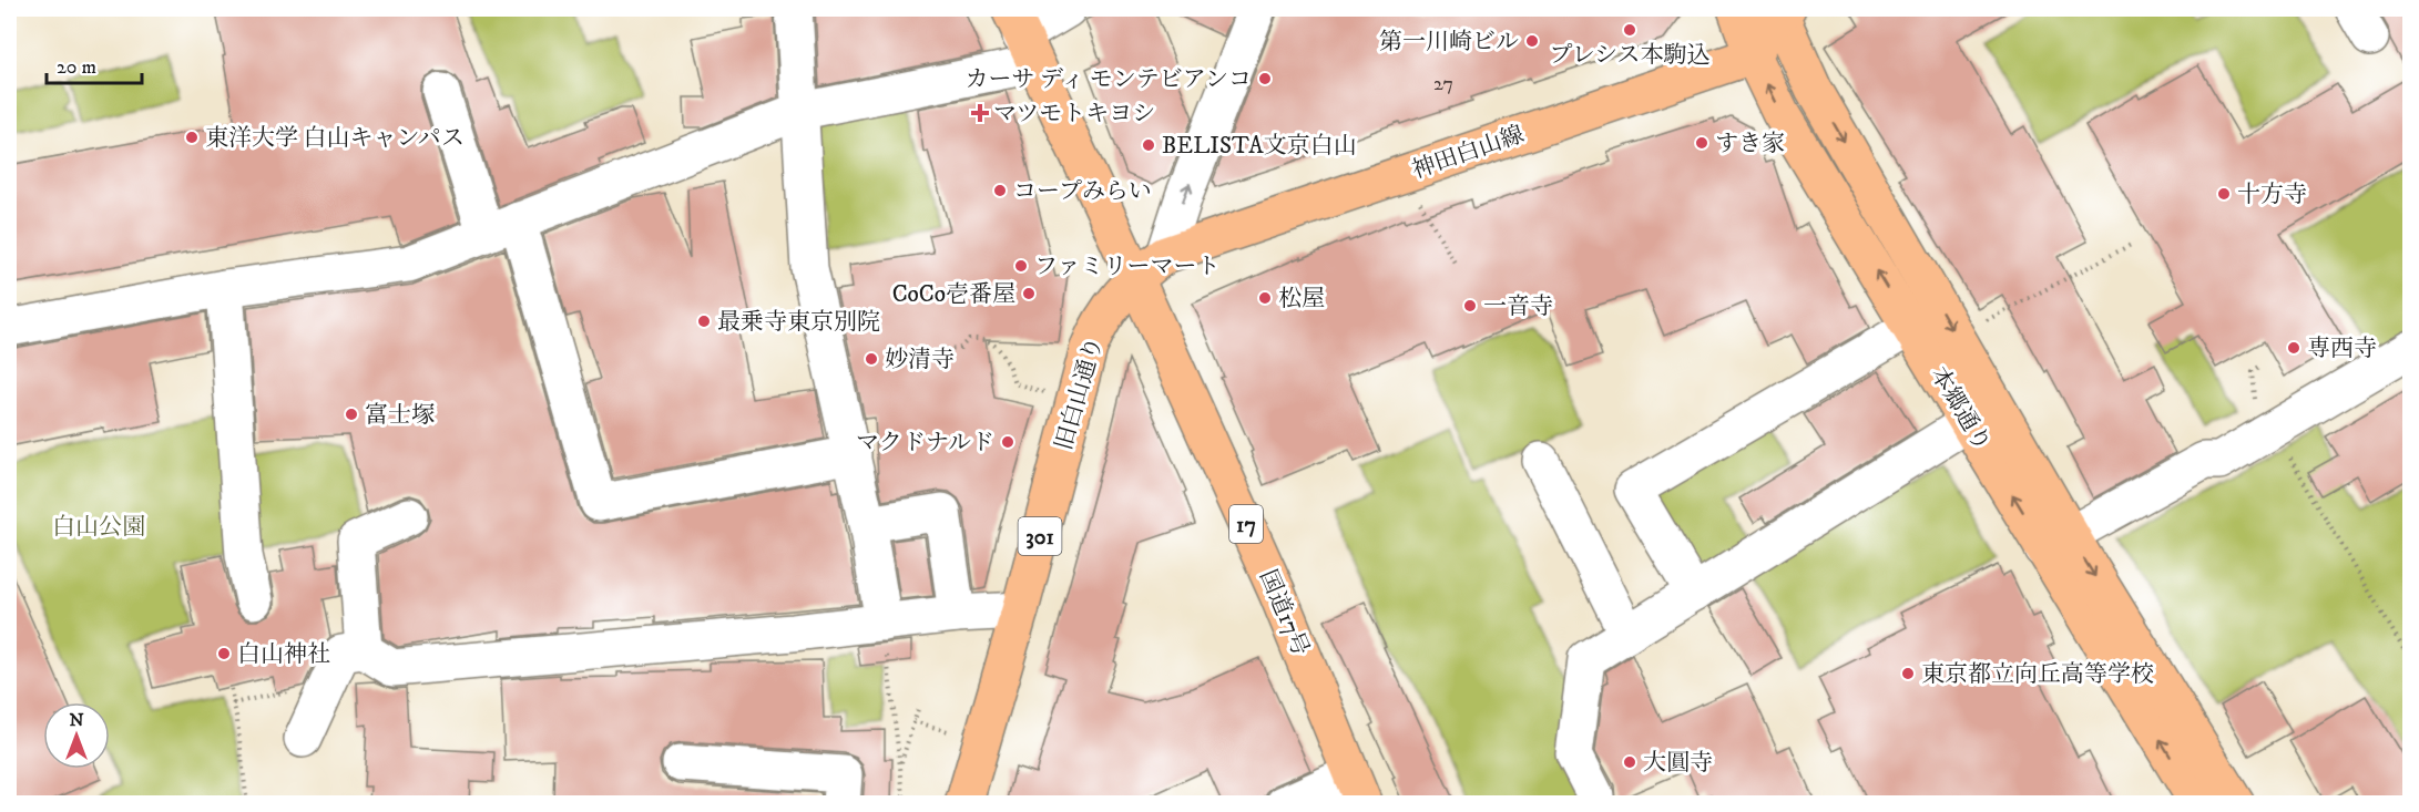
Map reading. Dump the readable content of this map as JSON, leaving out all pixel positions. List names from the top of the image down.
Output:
{
  "streets": {
    "main road": [
      "神田白山線",
      "旧白山通り",
      "本郷通り",
      "17",
      "301",
      "国道17号"
    ]
  },
  "crossings": [
    ["神田白山線", "旧白山通り"],
    ["神田白山線", "本郷通り"],
    ["神田白山線", "17"],
    ["神田白山線", "国道17号"],
    ["旧白山通り", "17"],
    ["旧白山通り", "国道17号"],
    ["17", "国道17号"]
  ],
  "parks": ["白山公園"],
  "places": {
    "other": [
      "プレシス本駒込",
      "第一川崎ビル",
      "カーサ ディ モンテビアンコ",
      "東洋大学 白山キャンパス",
      "すき家",
      "BELISTA文京白山",
      "コープみらい",
      "十方寺",
      "ファミリーマート",
      "CoCo壱番屋",
      "松屋",
      "一音寺",
      "最乗寺東京別院",
      "専西寺",
      "妙清寺",
      "富士塚",
      "マクドナルド",
      "白山神社",
      "東京都立向丘高等学校",
      "大圓寺"
    ],
    "health": ["マツモトキヨシ"]
  },
  "house_numbers": ["27"],
  "scale_bar": "20 m",
  "north": "top"
}
